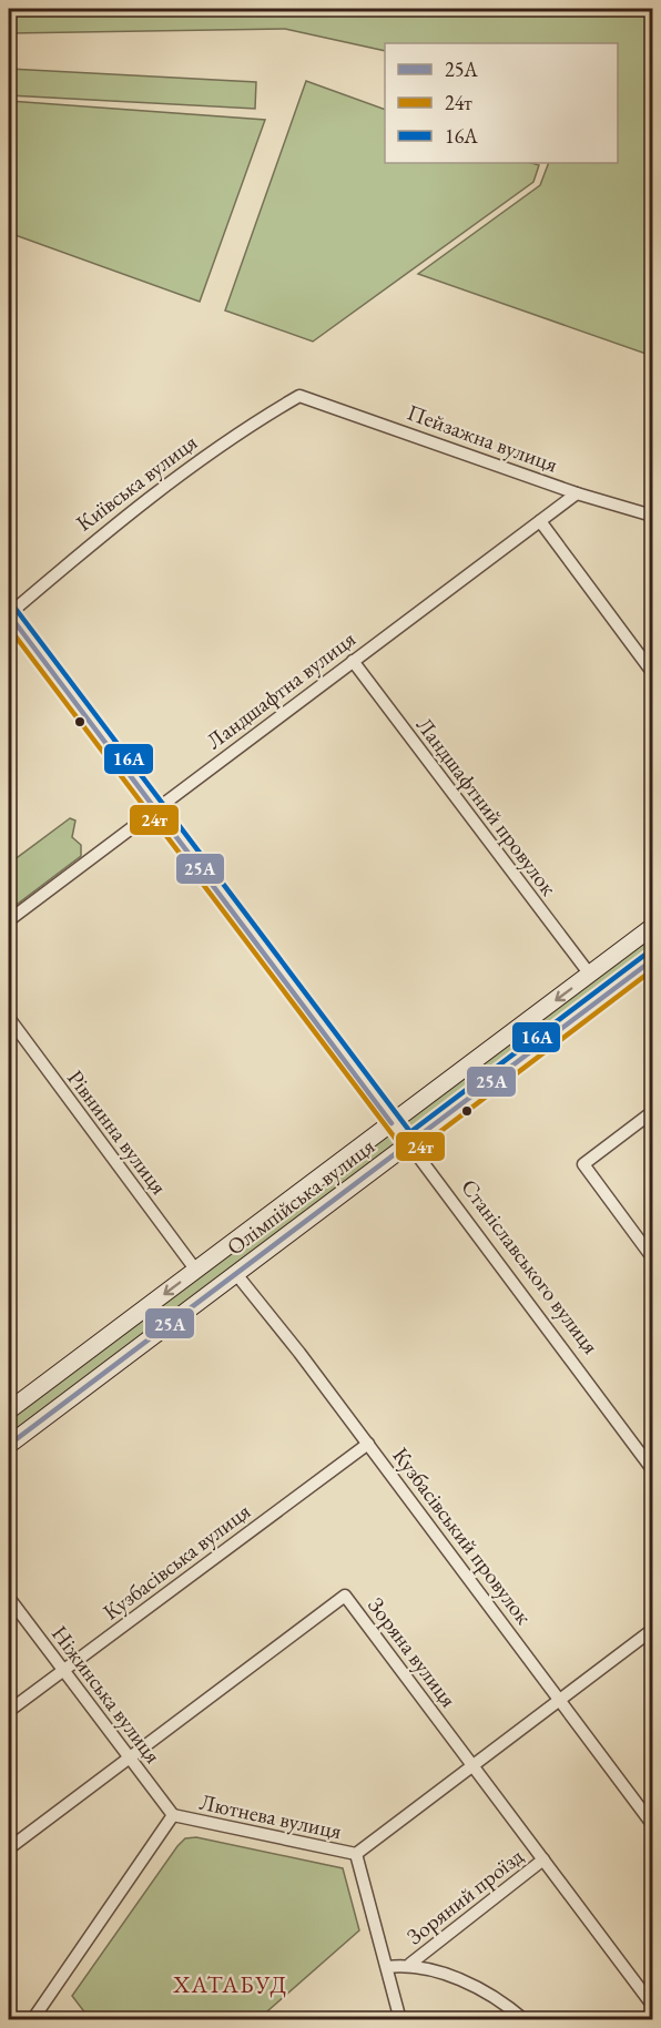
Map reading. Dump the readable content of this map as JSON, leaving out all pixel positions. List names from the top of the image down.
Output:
{
  "streets": {
    "main road": ["Олімпійська вулиця", "Станіславського вулиця"],
    "street": [
      "Пейзажна вулиця",
      "Київська вулиця",
      "Ландшафтна вулиця",
      "Ландшафтний провулок",
      "Рівнинна вулиця",
      "Кузбасівський провулок",
      "Кузбасівська вулиця",
      "Зоряна вулиця",
      "Ніжинська вулиця",
      "Лютнева вулиця",
      "Зоряний проїзд"
    ]
  },
  "crossings": [
    ["Пейзажна вулиця", "Київська вулиця"],
    ["Пейзажна вулиця", "Ландшафтна вулиця"],
    ["Київська вулиця", "Станіславського вулиця"],
    ["Ландшафтна вулиця", "Ландшафтний провулок"],
    ["Ландшафтна вулиця", "Станіславського вулиця"],
    ["Ландшафтний провулок", "Олімпійська вулиця"],
    ["Рівнинна вулиця", "Олімпійська вулиця"],
    ["Олімпійська вулиця", "Станіславського вулиця"],
    ["Олімпійська вулиця", "Кузбасівський провулок"],
    ["Кузбасівський провулок", "Кузбасівська вулиця"],
    ["Кузбасівський провулок", "Лютнева вулиця"],
    ["Кузбасівська вулиця", "Ніжинська вулиця"],
    ["Зоряна вулиця", "Ніжинська вулиця"],
    ["Зоряна вулиця", "Лютнева вулиця"],
    ["Зоряна вулиця", "Зоряний проїзд"],
    ["Ніжинська вулиця", "Лютнева вулиця"]
  ],
  "districts": ["ХАТАБУД"],
  "lines": ["transit line 16А", "transit line 25А", "transit line 24т"],
  "legend": ["25А", "24т", "16А"]
}
